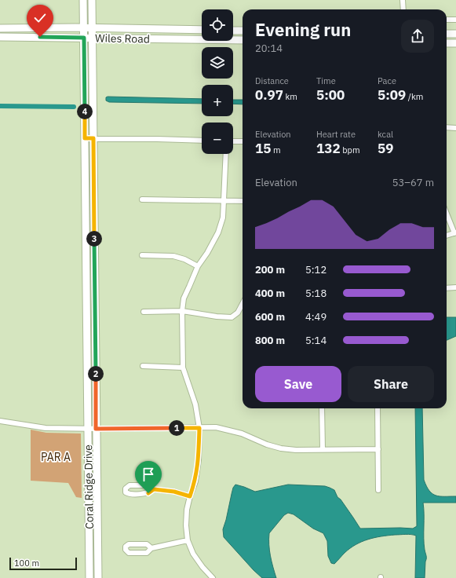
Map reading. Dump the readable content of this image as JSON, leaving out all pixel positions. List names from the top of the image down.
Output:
{
  "streets": {
    "main road": ["Wiles Road", "Coral Ridge Drive"]
  },
  "crossings": [
    ["Wiles Road", "Coral Ridge Drive"]
  ],
  "parks": ["PAR A"],
  "scale_bar": "100 m",
  "page": {
    "map_buttons": ["+", "−"],
    "heading": ["Evening run", "20:14"],
    "stats": [
      ["Distance", "0.97 km"],
      ["Time", "5:00"],
      ["Pace", "5:09 /km"],
      ["Elevation", "15 m"],
      ["Heart rate", "132 bpm"],
      ["kcal", "59"]
    ],
    "pins": [
      "4",
      "3",
      "2",
      "1"
    ],
    "chart": ["Elevation", "53–67 m"],
    "list": [
      {
        "name": "200 m",
        "note": "5:12"
      },
      {
        "name": "400 m",
        "note": "5:18"
      },
      {
        "name": "600 m",
        "note": "4:49"
      },
      {
        "name": "800 m",
        "note": "5:14"
      }
    ],
    "buttons": ["Save", "Share"],
    "scale": "100 m"
  }
}
